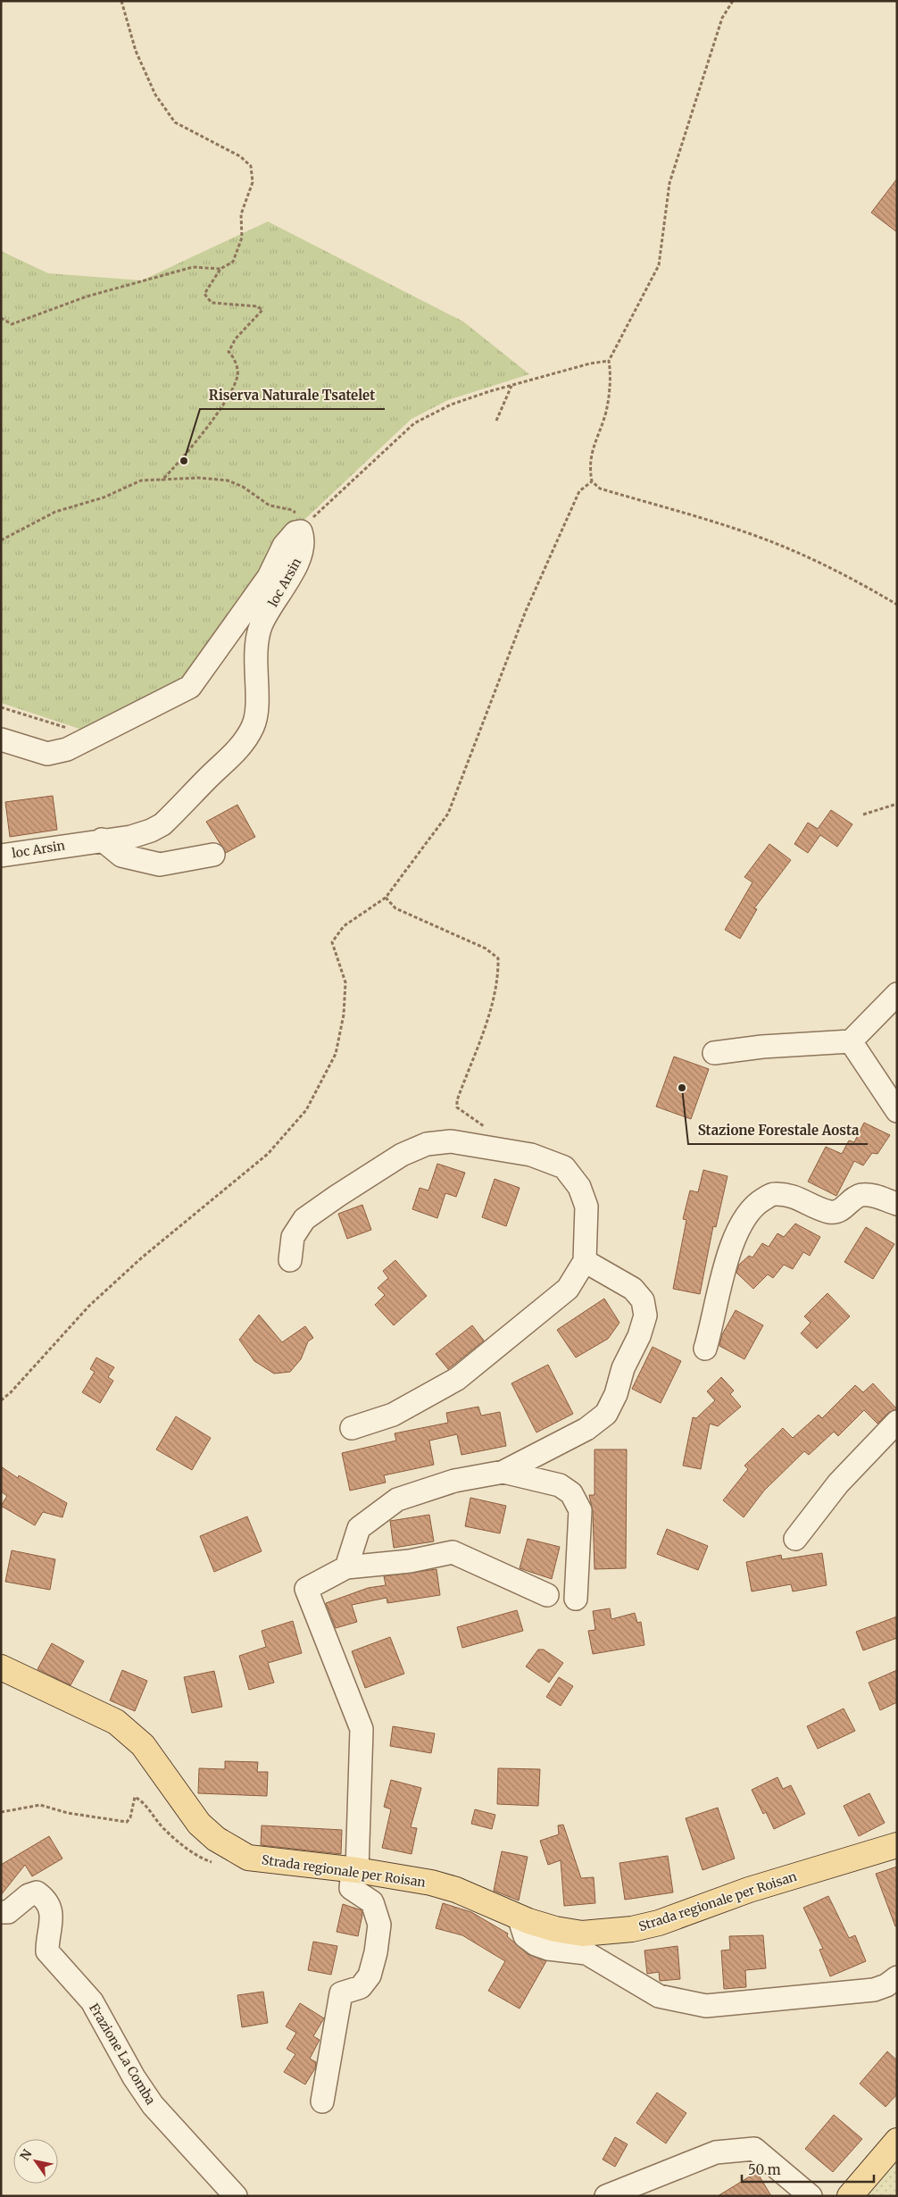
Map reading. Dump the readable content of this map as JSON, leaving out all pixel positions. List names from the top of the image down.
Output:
{
  "streets": {
    "main road": ["Strada regionale per Roisan"],
    "street": ["loc Arsin", "Frazione La Comba"]
  },
  "places": ["Riserva Naturale Tsatelet", "Stazione Forestale Aosta"],
  "scale_bar": "50 m",
  "north": "top left"
}
